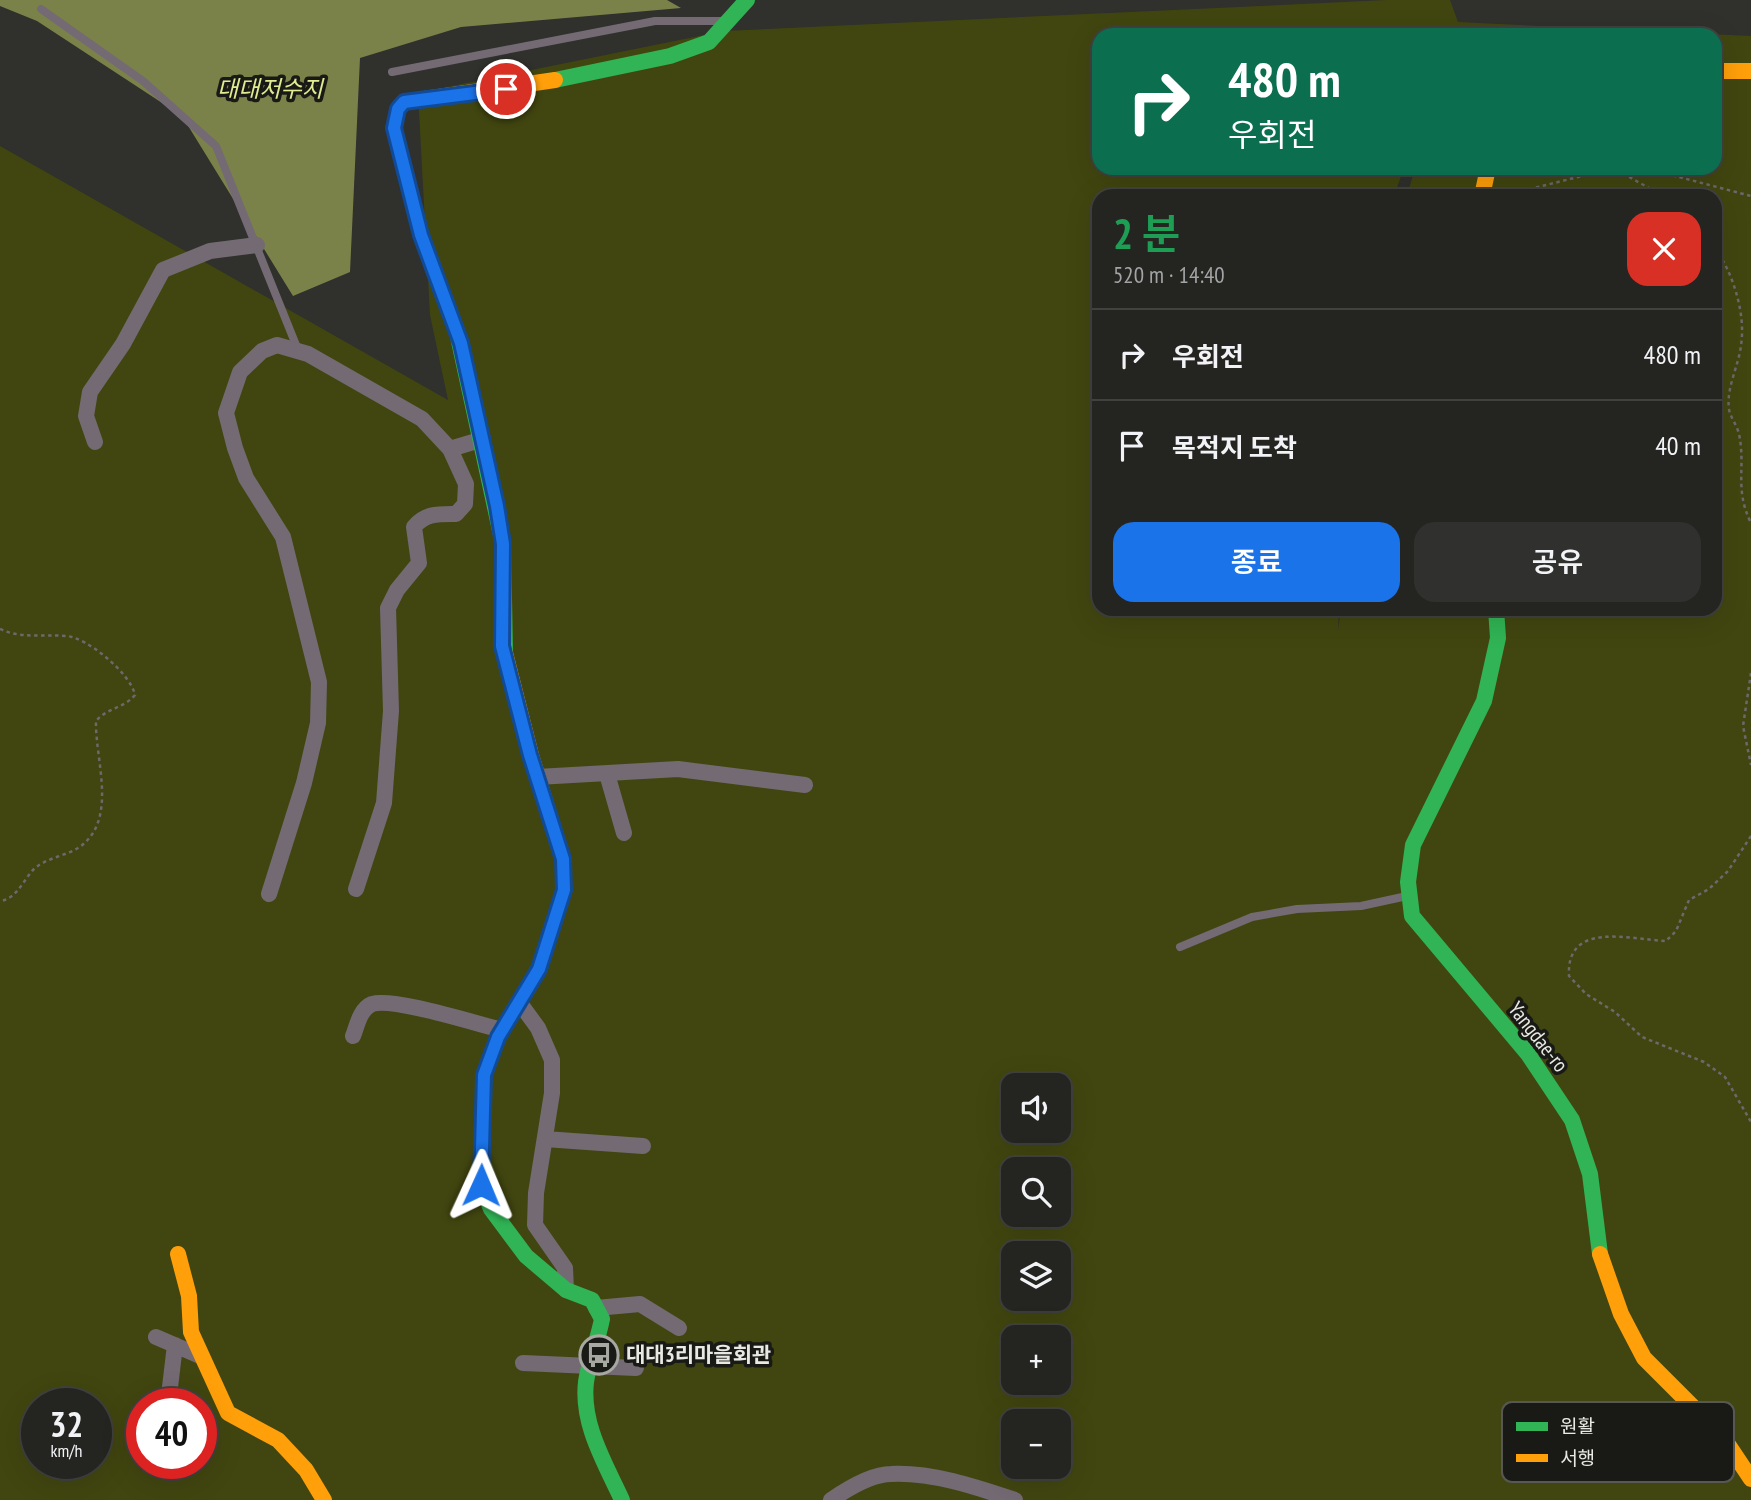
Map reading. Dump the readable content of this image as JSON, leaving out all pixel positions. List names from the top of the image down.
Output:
{
  "streets": {
    "street": ["Yangdae-ro"]
  },
  "water": ["대대저수지"],
  "places": {
    "bus stop": ["대대3리마을회관"]
  },
  "legend": ["원활", "서행"],
  "page": {
    "turn": ["480 m", "우회전"],
    "heading": ["2 분", "520 m · 14:40"],
    "list": [
      {
        "name": "우회전",
        "value": "480 m"
      },
      {
        "name": "목적지 도착",
        "value": "40 m"
      }
    ],
    "buttons": ["종료", "공유"],
    "map_buttons": ["+", "−"],
    "speed": "32 km/h",
    "limit": "40"
  }
}
